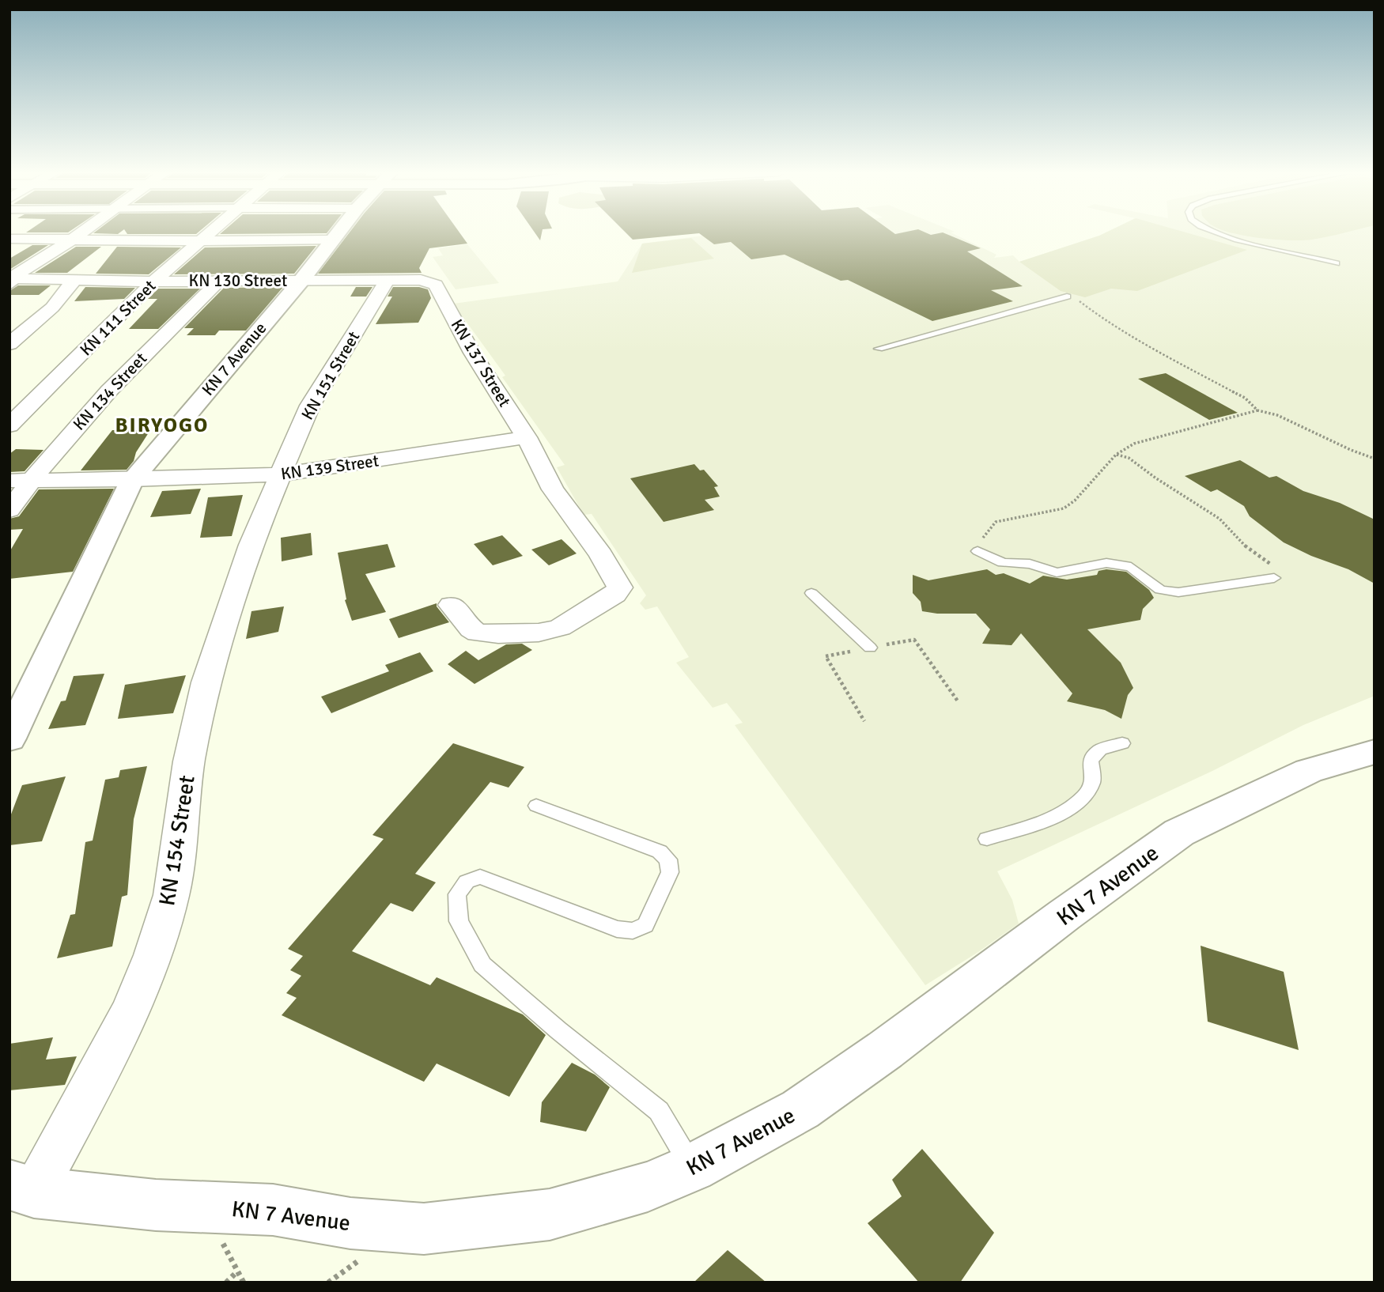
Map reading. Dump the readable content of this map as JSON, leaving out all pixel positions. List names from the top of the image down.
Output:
{
  "streets": {
    "street": [
      "KN 130 Street",
      "KN 111 Street",
      "KN 7 Avenue",
      "KN 137 Street",
      "KN 151 Street",
      "KN 134 Street",
      "KN 139 Street",
      "KN 154 Street"
    ]
  },
  "crossings": [
    ["KN 130 Street", "KN 111 Street"],
    ["KN 130 Street", "KN 7 Avenue"],
    ["KN 130 Street", "KN 137 Street"],
    ["KN 130 Street", "KN 134 Street"],
    ["KN 7 Avenue", "KN 137 Street"],
    ["KN 7 Avenue", "KN 139 Street"],
    ["KN 7 Avenue", "KN 154 Street"],
    ["KN 137 Street", "KN 151 Street"],
    ["KN 137 Street", "KN 139 Street"],
    ["KN 151 Street", "KN 139 Street"],
    ["KN 151 Street", "KN 154 Street"],
    ["KN 134 Street", "KN 139 Street"],
    ["KN 139 Street", "KN 154 Street"]
  ],
  "districts": ["BIRYOGO"]
}
